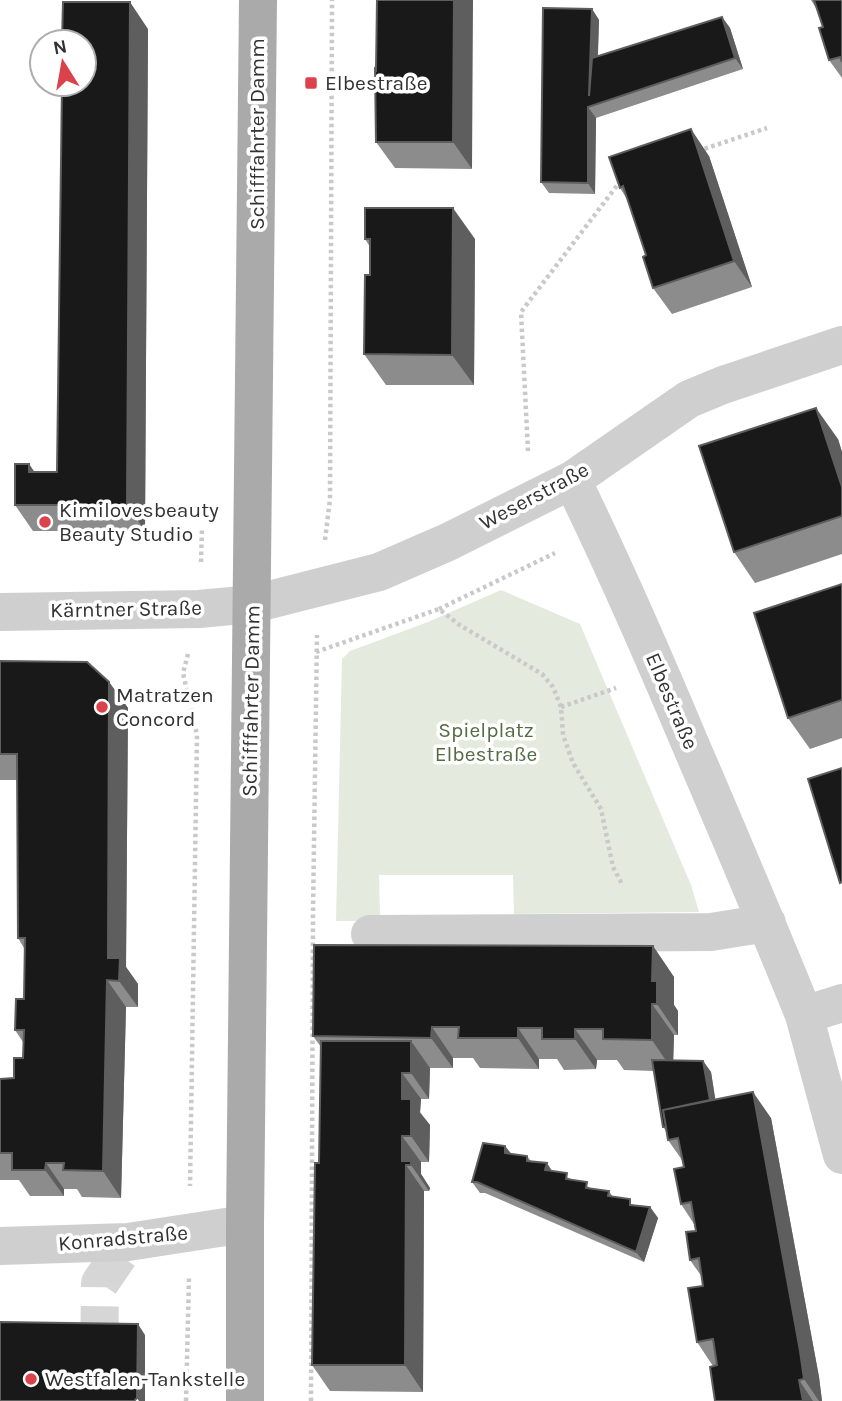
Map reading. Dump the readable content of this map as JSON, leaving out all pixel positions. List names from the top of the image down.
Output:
{
  "streets": {
    "main road": ["Schifffahrter Damm"],
    "street": [
      "Weserstraße",
      "Kärntner Straße",
      "Elbestraße",
      "Konradstraße"
    ]
  },
  "crossings": [
    ["Schifffahrter Damm", "Weserstraße"],
    ["Schifffahrter Damm", "Kärntner Straße"],
    ["Schifffahrter Damm", "Konradstraße"],
    ["Weserstraße", "Kärntner Straße"],
    ["Weserstraße", "Elbestraße"]
  ],
  "parks": ["Spielplatz Elbestraße"],
  "places": {
    "transit": ["Elbestraße"],
    "other": ["Kimilovesbeauty Beauty Studio", "Matratzen Concord", "Westfalen-Tankstelle"]
  },
  "north": "top"
}
